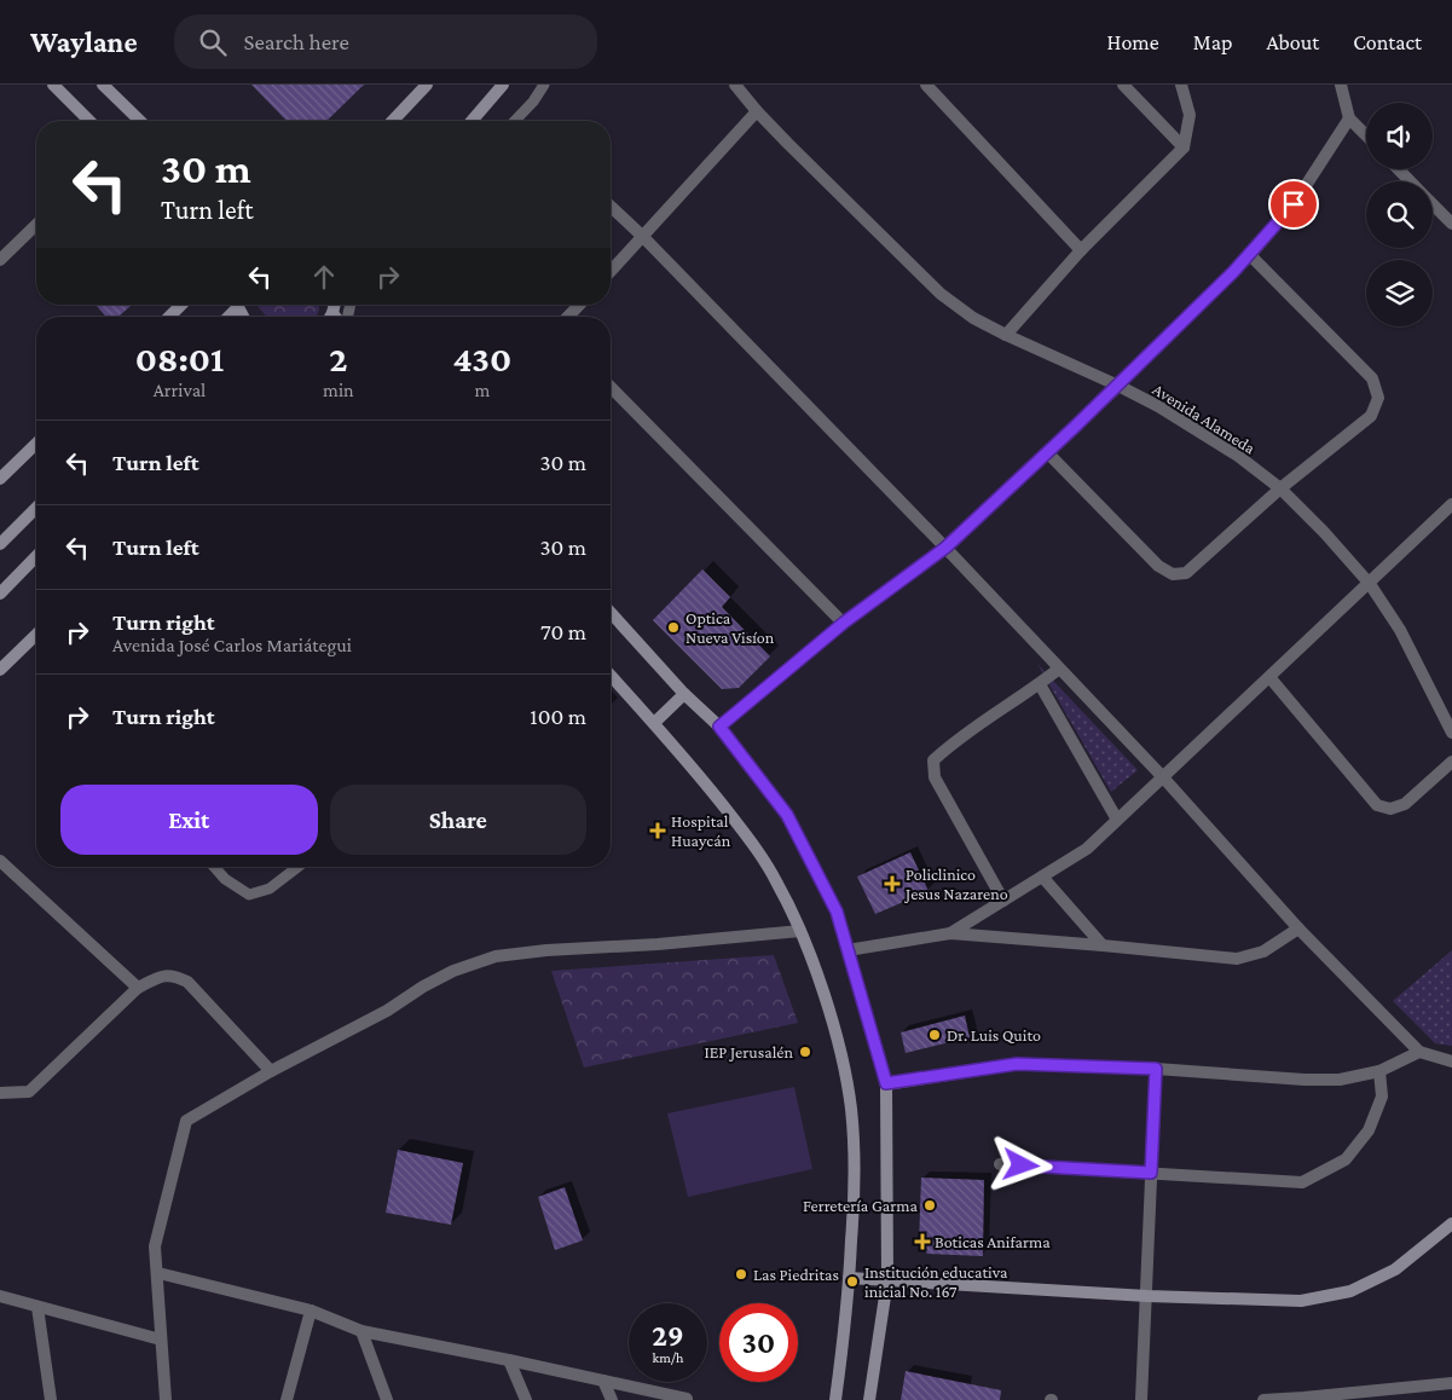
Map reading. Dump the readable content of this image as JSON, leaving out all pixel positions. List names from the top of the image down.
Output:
{
  "streets": {
    "street": ["Avenida Alameda"]
  },
  "places": {
    "other": [
      "Optica Nueva Visíon",
      "Dr. Luis Quito",
      "IEP Jerusalén",
      "Ferretería Garma",
      "Las Piedritas",
      "Institución educativa inicial No. 167"
    ],
    "health": ["Hospital Huaycán", "Policlinico Jesus Nazareno", "Boticas Anifarma"]
  },
  "page": {
    "header": "Waylane",
    "search": "Search here",
    "nav": [
      "Home",
      "Map",
      "About",
      "Contact"
    ],
    "turn": ["30 m", "Turn left"],
    "eta": [
      "08:01",
      "Arrival",
      "2",
      "min",
      "430",
      "m"
    ],
    "list": [
      {
        "name": "Turn left",
        "value": "30 m"
      },
      {
        "name": "Turn left",
        "value": "30 m"
      },
      {
        "name": "Turn right",
        "note": "Avenida José Carlos Mariátegui",
        "value": "70 m"
      },
      {
        "name": "Turn right",
        "value": "100 m"
      }
    ],
    "buttons": ["Exit", "Share"],
    "speed": "29 km/h",
    "limit": "30"
  }
}
